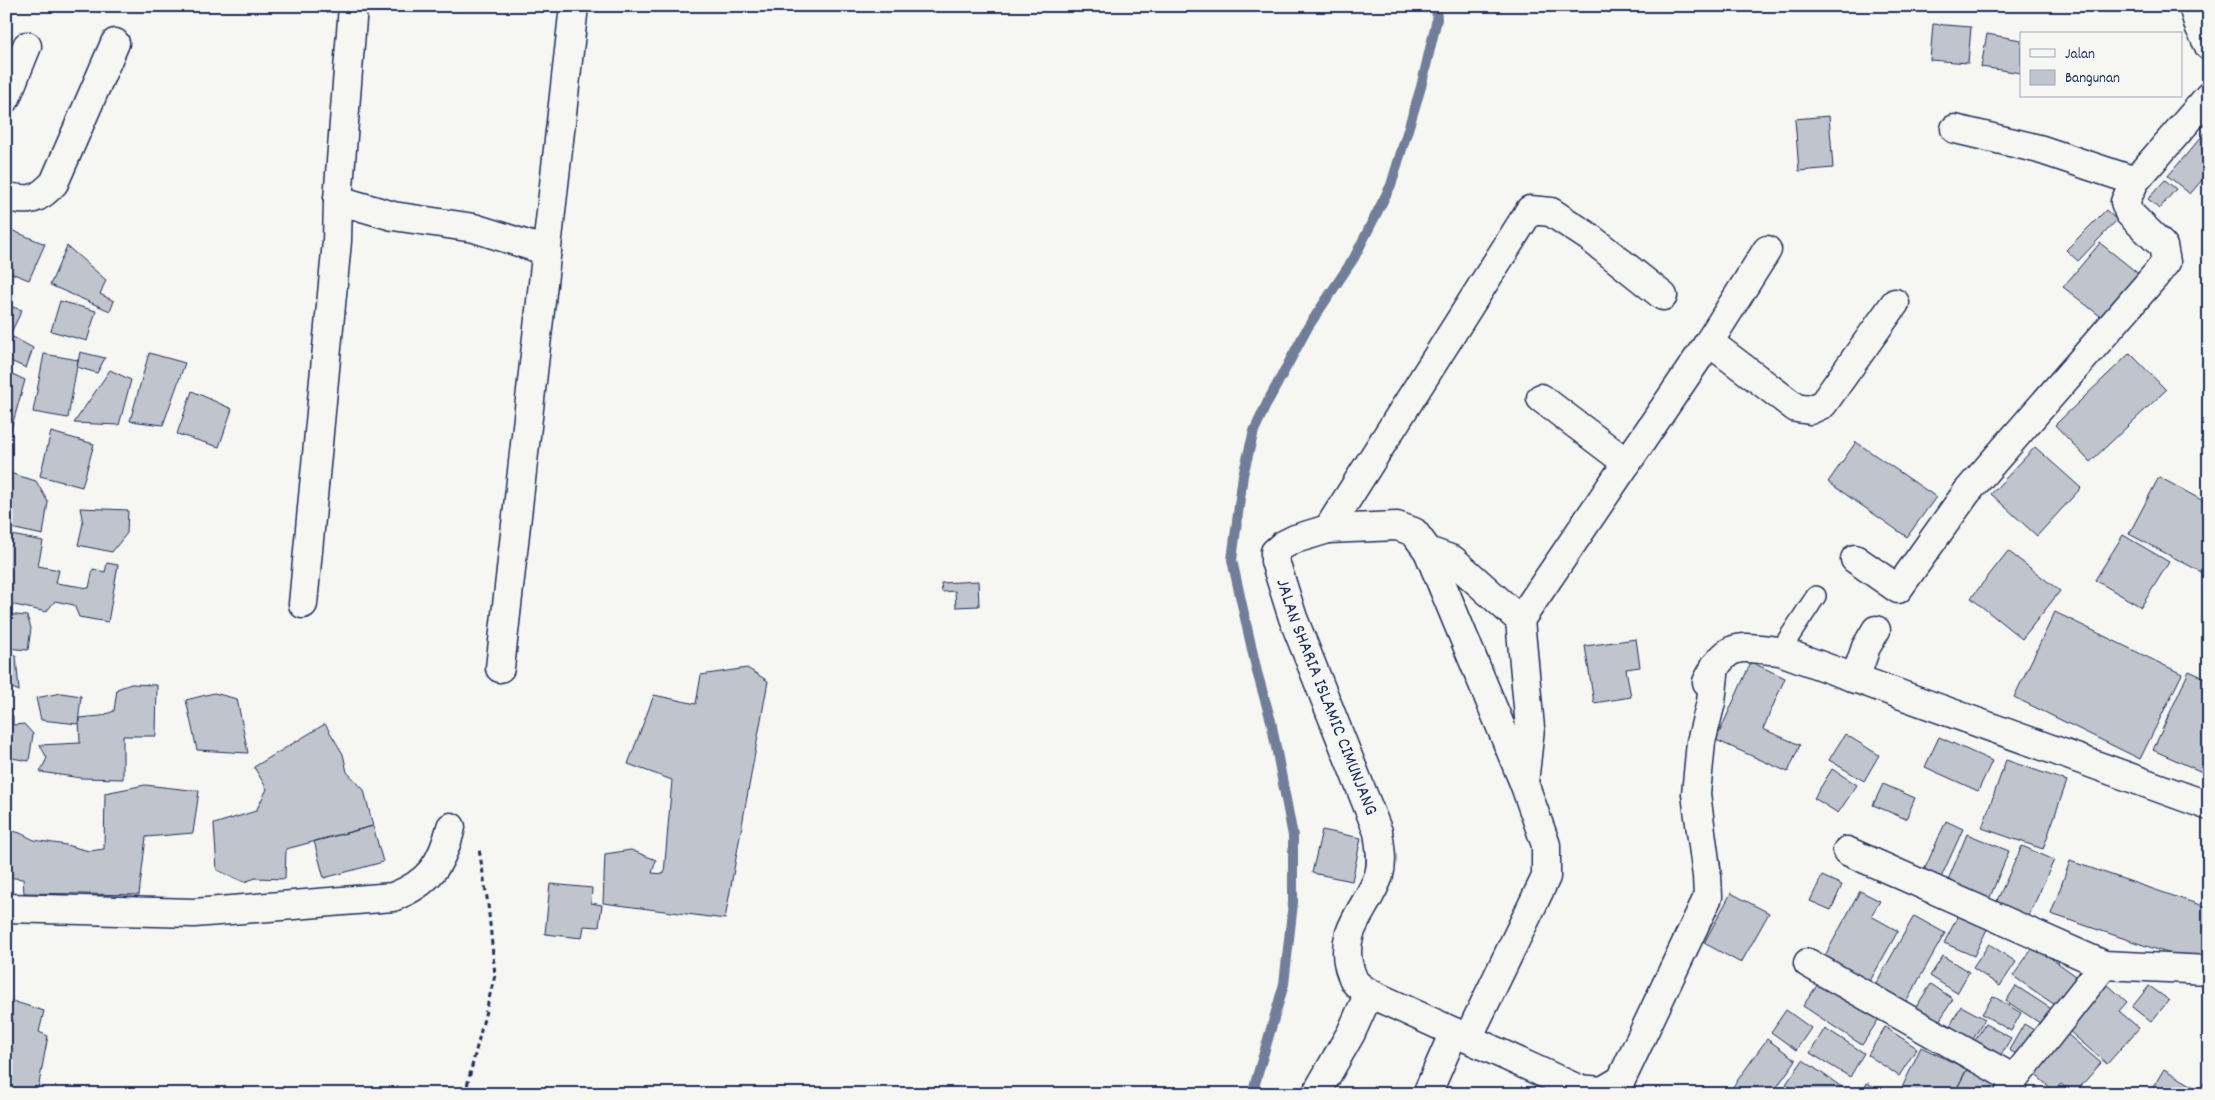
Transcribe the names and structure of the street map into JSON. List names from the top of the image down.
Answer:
{
  "streets": {
    "street": ["JALAN SHARIA ISLAMIC CIMUNJANG"]
  },
  "legend": ["Jalan", "Bangunan"]
}
